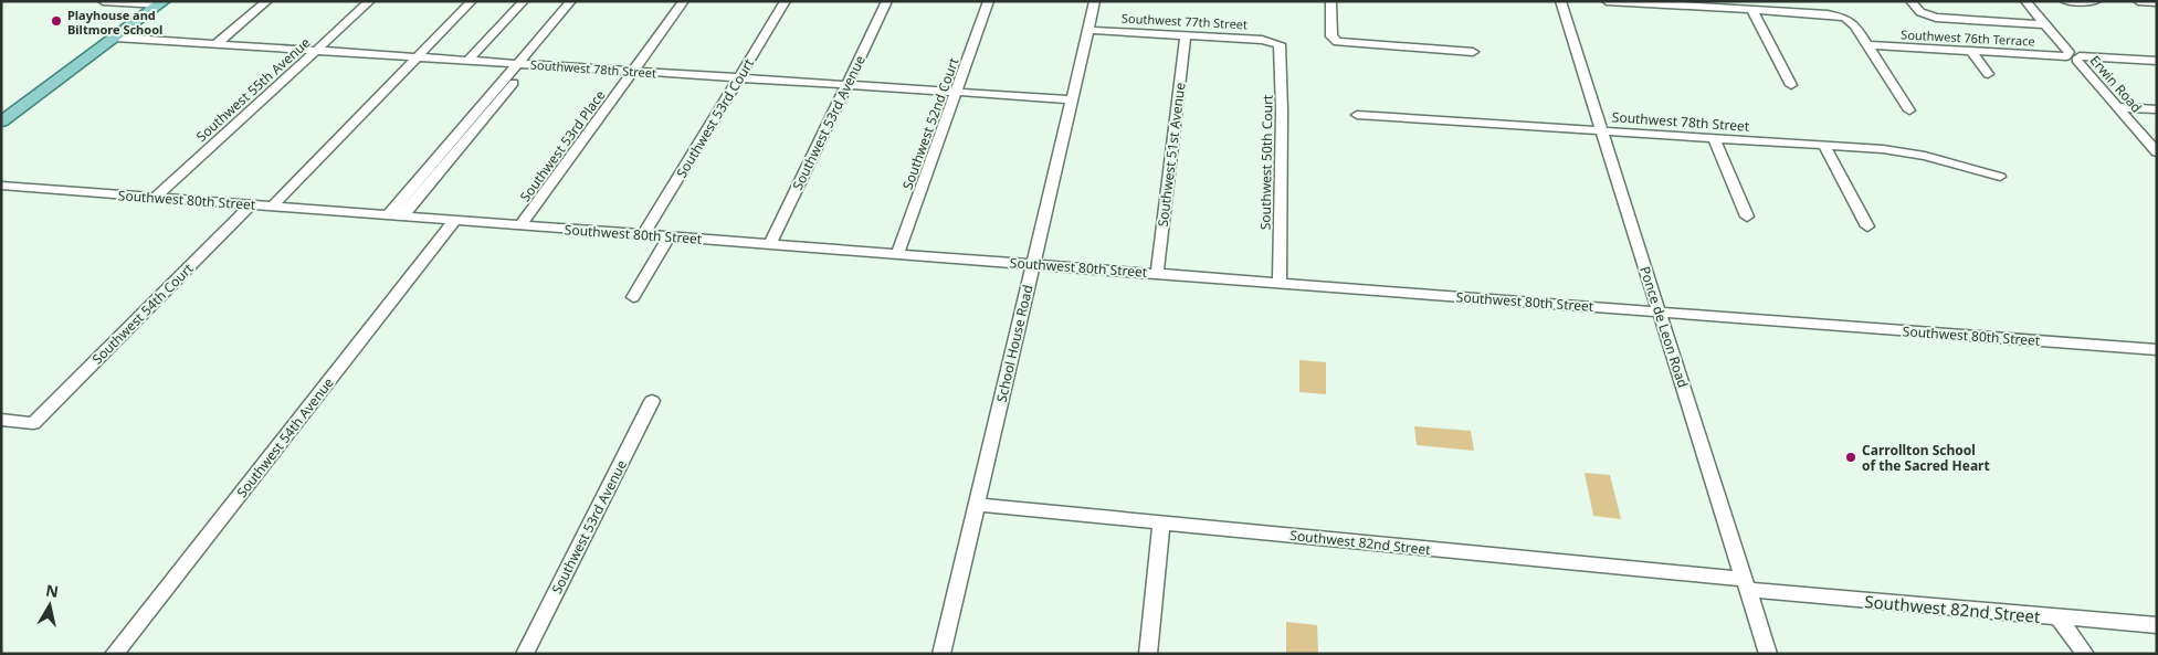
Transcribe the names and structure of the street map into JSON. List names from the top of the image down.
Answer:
{
  "streets": {
    "street": [
      "Southwest 77th Street",
      "Southwest 76th Terrace",
      "Southwest 78th Street",
      "Erwin Road",
      "Southwest 55th Avenue",
      "Southwest 53rd Court",
      "Southwest 53rd Avenue",
      "Southwest 52nd Court",
      "Southwest 53rd Place",
      "Southwest 51st Avenue",
      "Southwest 50th Court",
      "Southwest 80th Street",
      "Southwest 54th Court",
      "Ponce de Leon Road",
      "School House Road",
      "Southwest 54th Avenue",
      "Southwest 82nd Street"
    ]
  },
  "crossings": [
    ["Southwest 77th Street", "Southwest 51st Avenue"],
    ["Southwest 77th Street", "Southwest 50th Court"],
    ["Southwest 77th Street", "School House Road"],
    ["Southwest 76th Terrace", "Erwin Road"],
    ["Southwest 78th Street", "Southwest 55th Avenue"],
    ["Southwest 78th Street", "Southwest 53rd Court"],
    ["Southwest 78th Street", "Southwest 53rd Avenue"],
    ["Southwest 78th Street", "Southwest 52nd Court"],
    ["Southwest 78th Street", "Southwest 53rd Place"],
    ["Southwest 78th Street", "Ponce de Leon Road"],
    ["Southwest 78th Street", "School House Road"],
    ["Southwest 55th Avenue", "Southwest 80th Street"],
    ["Southwest 53rd Court", "Southwest 80th Street"],
    ["Southwest 53rd Avenue", "Southwest 80th Street"],
    ["Southwest 52nd Court", "Southwest 80th Street"],
    ["Southwest 53rd Place", "Southwest 80th Street"],
    ["Southwest 51st Avenue", "Southwest 80th Street"],
    ["Southwest 50th Court", "Southwest 80th Street"],
    ["Southwest 80th Street", "Southwest 54th Court"],
    ["Southwest 80th Street", "Ponce de Leon Road"],
    ["Southwest 80th Street", "School House Road"],
    ["Southwest 80th Street", "Southwest 54th Avenue"],
    ["Ponce de Leon Road", "Southwest 82nd Street"],
    ["School House Road", "Southwest 82nd Street"]
  ],
  "places": ["Playhouse and Biltmore School", "Carrollton School of the Sacred Heart"],
  "north": "top"
}
